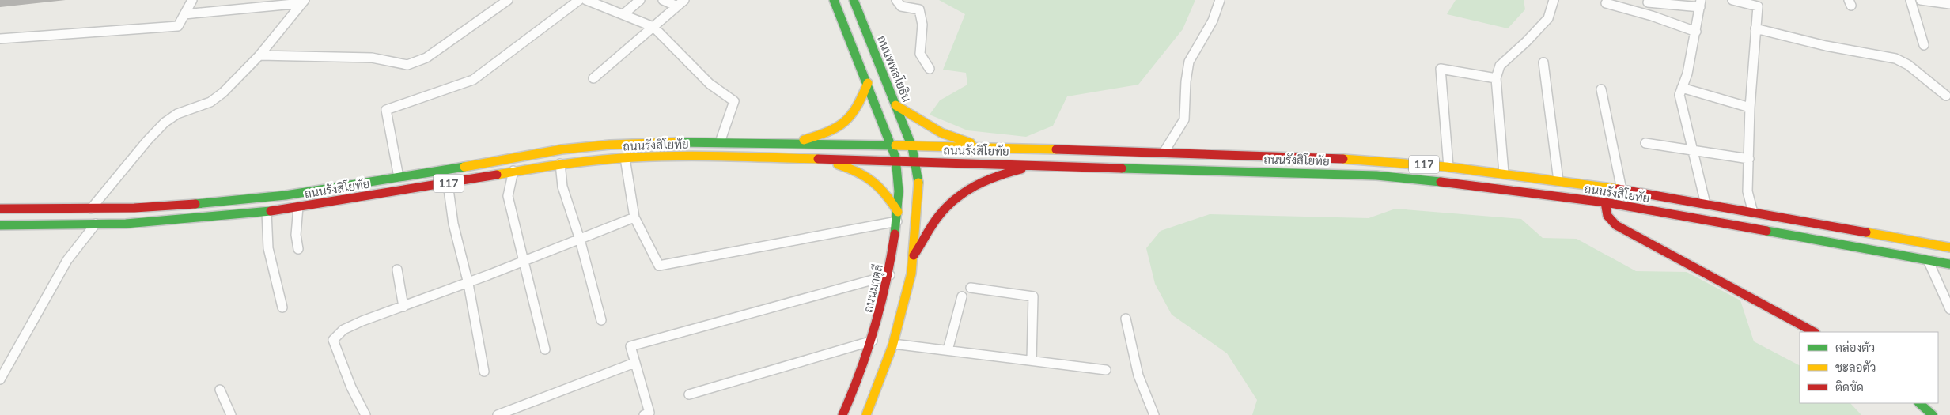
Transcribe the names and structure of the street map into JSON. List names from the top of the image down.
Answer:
{
  "streets": {
    "main road": [
      "ถนนพหลโยธิน",
      "ถนนรังสิโยทัย",
      "117",
      "ถนนมาตุลี"
    ]
  },
  "crossings": [
    ["ถนนพหลโยธิน", "ถนนรังสิโยทัย"],
    ["ถนนรังสิโยทัย", "ถนนมาตุลี"]
  ],
  "legend": ["คล่องตัว", "ชะลอตัว", "ติดขัด"]
}
